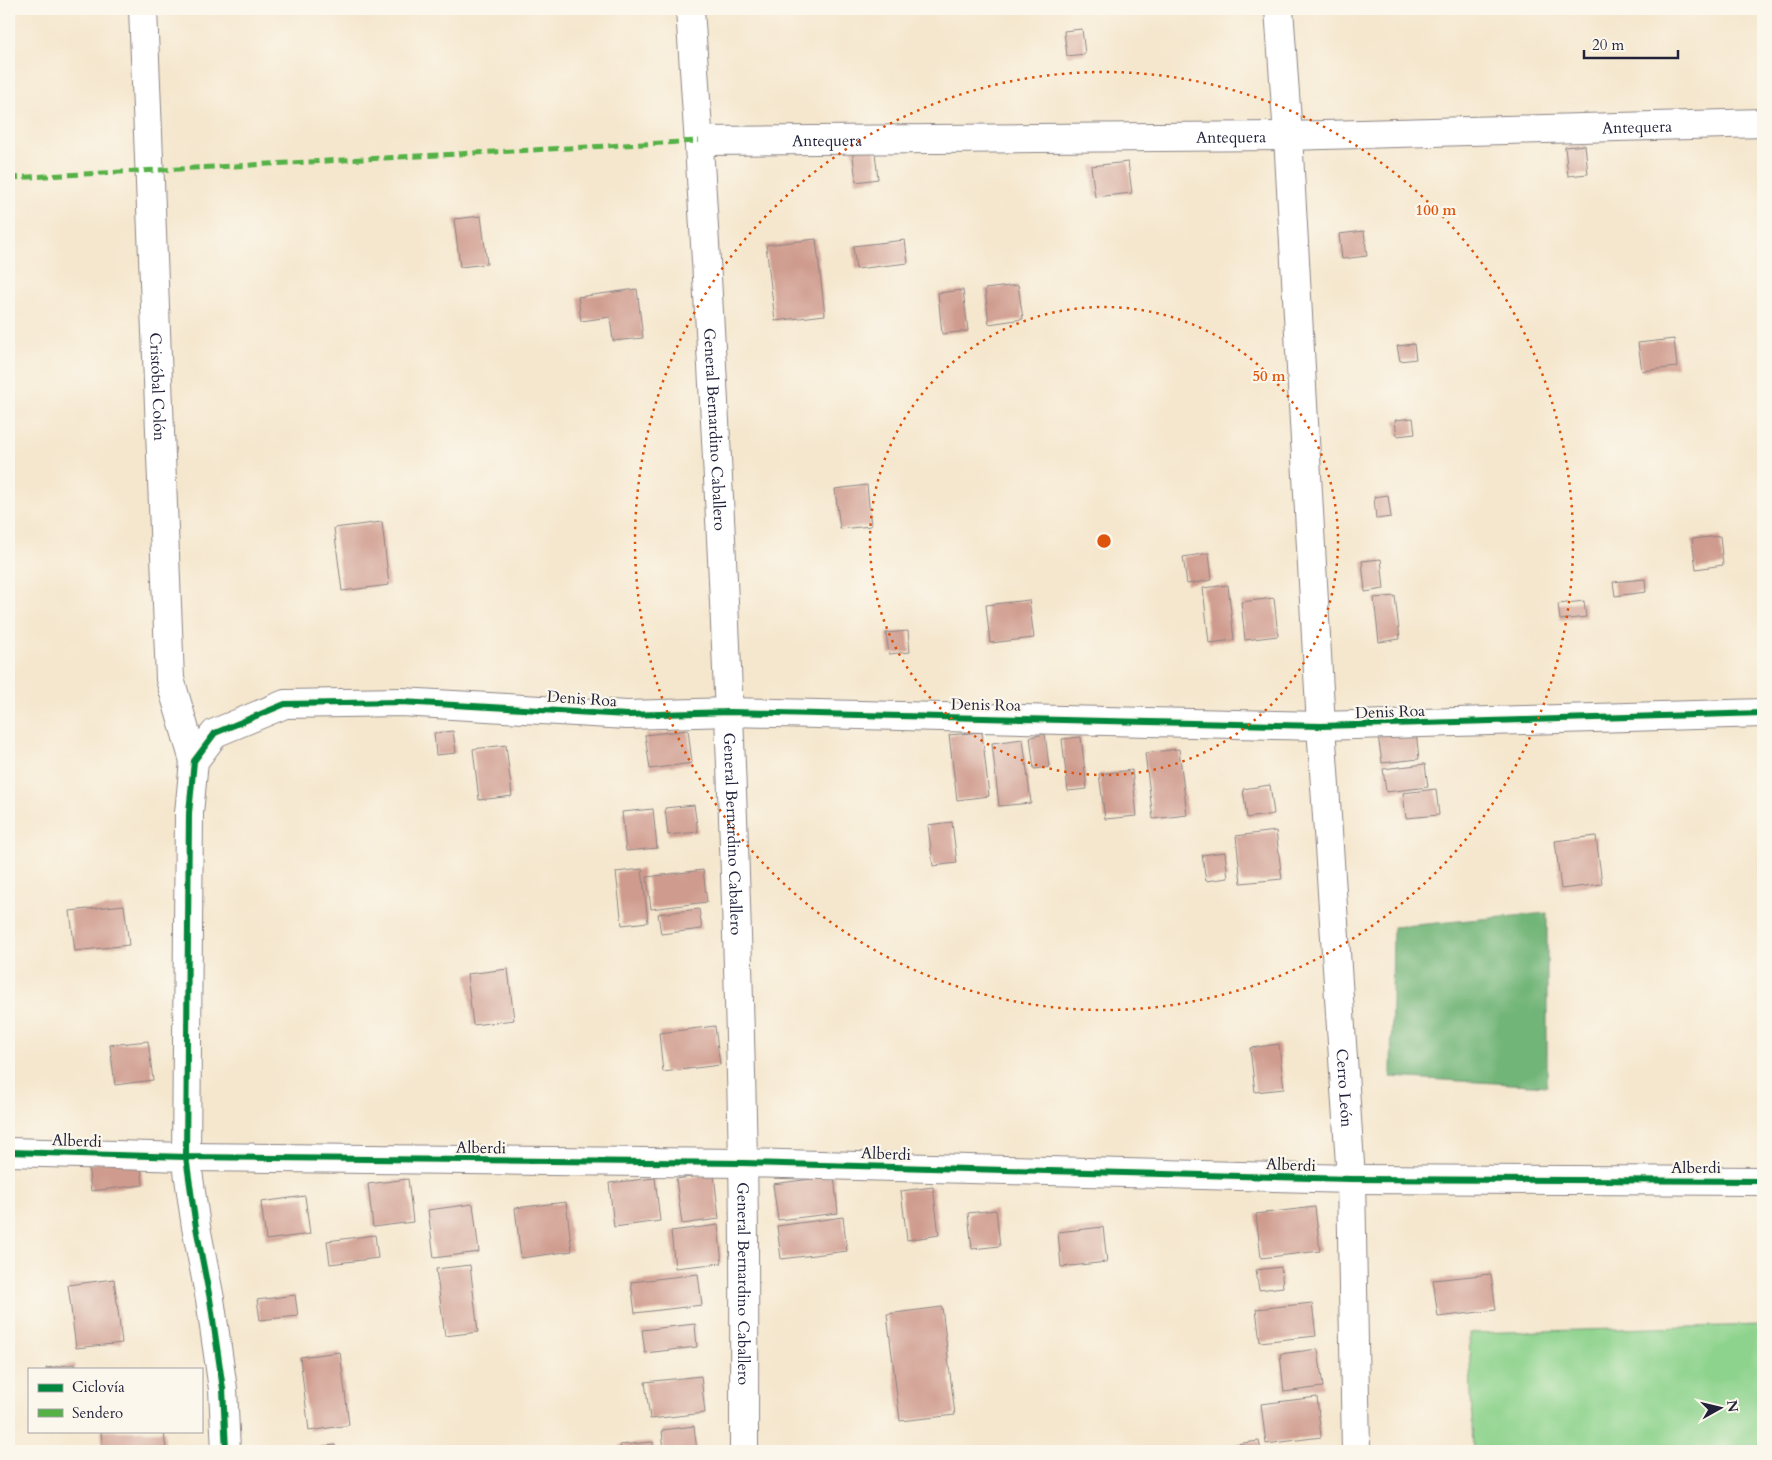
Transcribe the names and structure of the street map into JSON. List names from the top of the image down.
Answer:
{
  "streets": {
    "street": [
      "Antequera",
      "Cristóbal Colón",
      "General Bernardino Caballero",
      "Denis Roa",
      "Cerro León",
      "Alberdi"
    ]
  },
  "crossings": [
    ["Antequera", "General Bernardino Caballero"],
    ["Antequera", "Cerro León"],
    ["Cristóbal Colón", "Denis Roa"],
    ["General Bernardino Caballero", "Denis Roa"],
    ["General Bernardino Caballero", "Alberdi"],
    ["Denis Roa", "Cerro León"],
    ["Cerro León", "Alberdi"]
  ],
  "legend": ["Ciclovía", "Sendero"],
  "scale_bar": "20 m",
  "north": "right",
  "rings": ["100 m", "50 m"]
}
